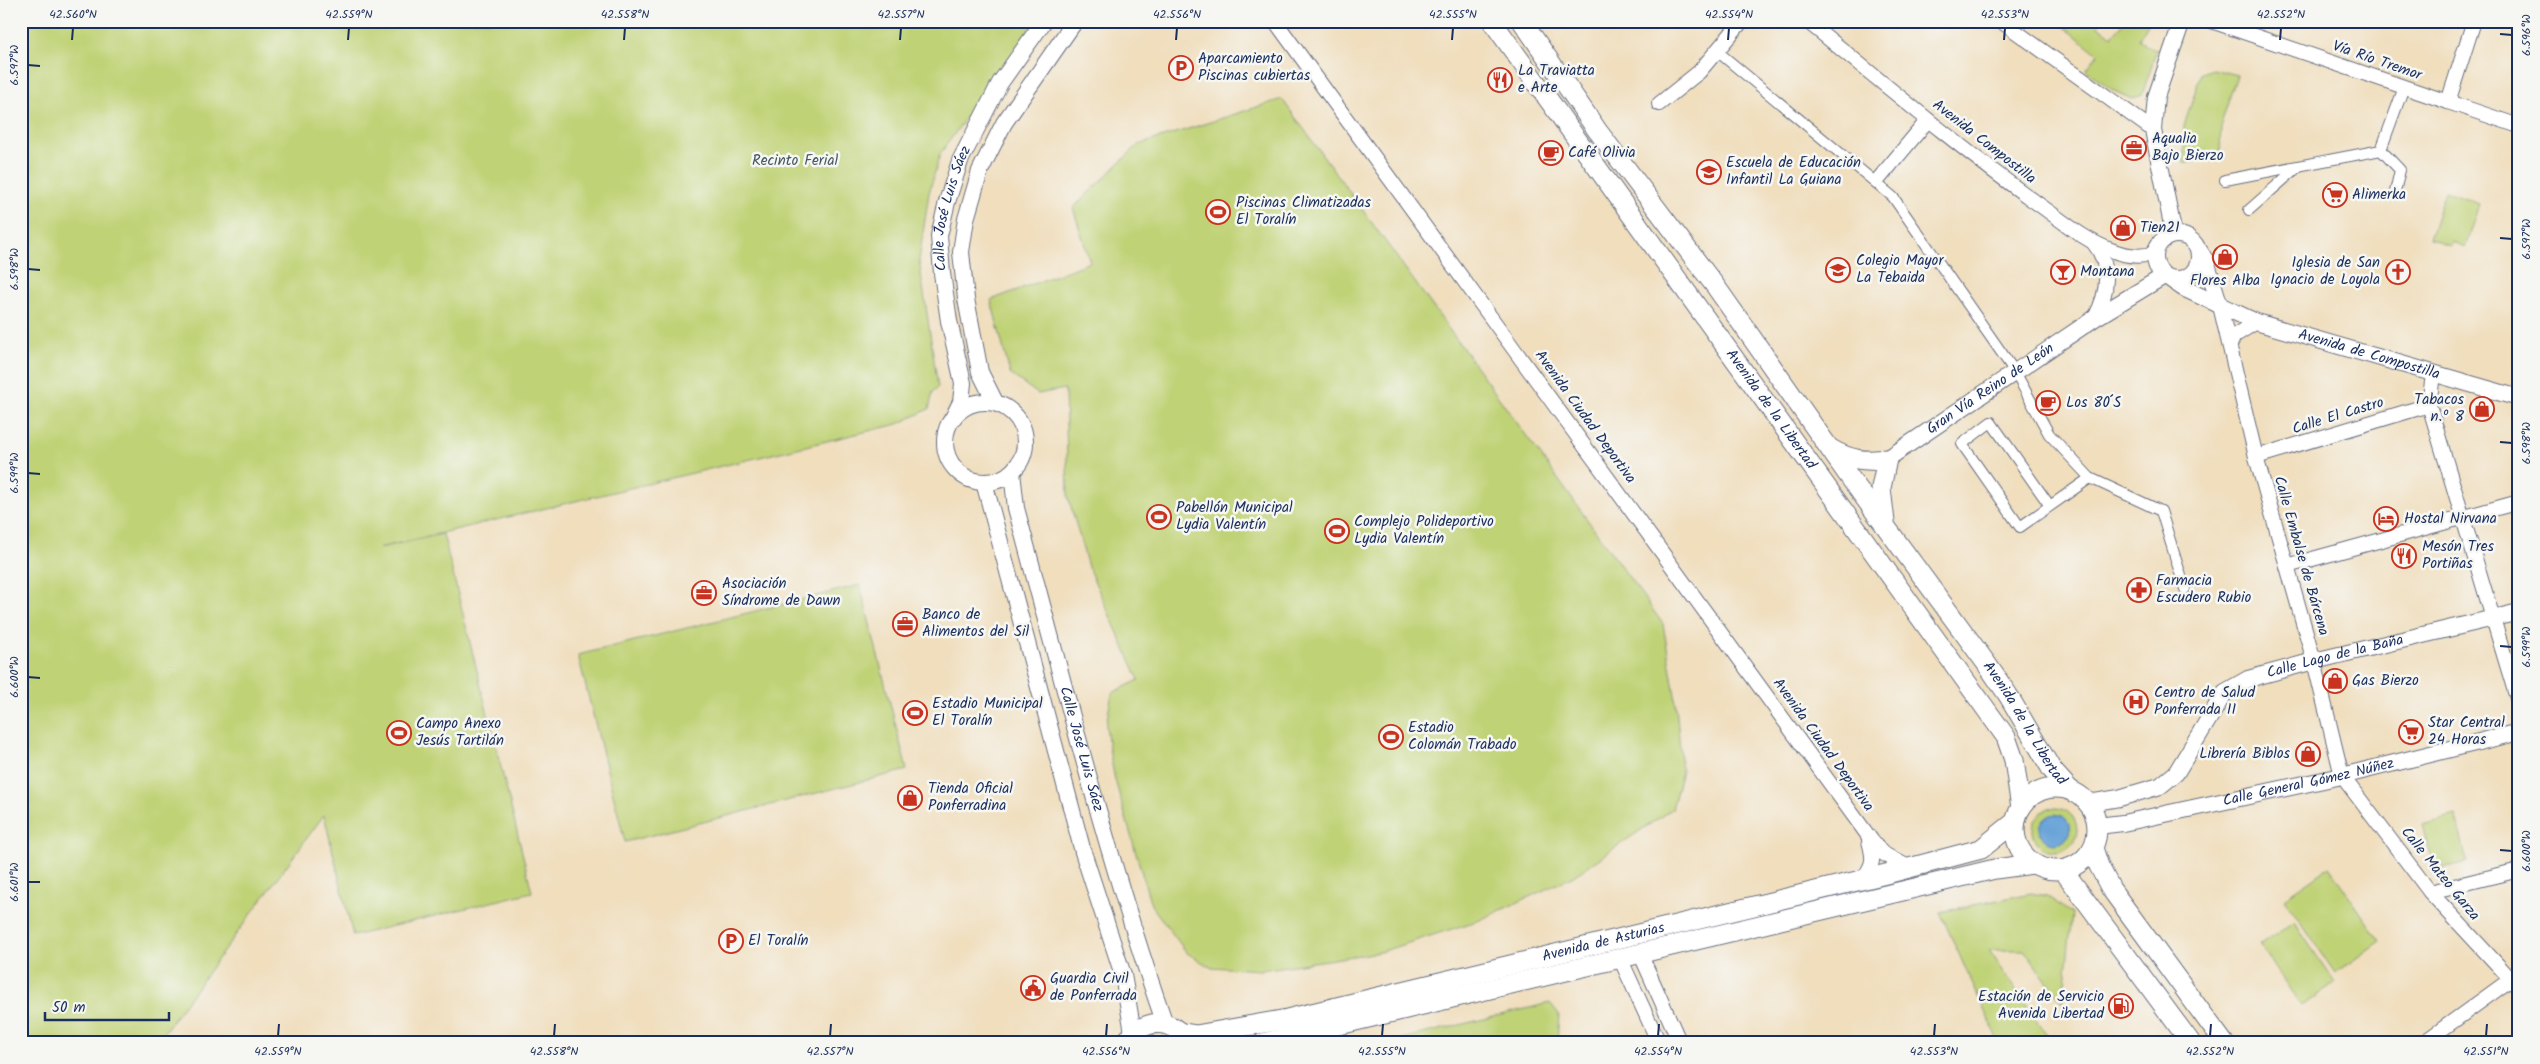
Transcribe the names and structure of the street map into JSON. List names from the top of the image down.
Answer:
{
  "streets": {
    "main road": ["Avenida de la Libertad", "Avenida de Asturias"],
    "street": [
      "Vía Río Tremor",
      "Avenida Compostilla",
      "Calle José Luis Sáez",
      "Avenida de Compostilla",
      "Gran Vía Reino de León",
      "Calle El Castro",
      "Avenida Ciudad Deportiva",
      "Calle Embalse de Bárcena",
      "Calle Lago de la Baña",
      "Calle General Gómez Núñez",
      "Calle Mateo Garza"
    ]
  },
  "crossings": [
    ["Avenida Compostilla", "Avenida de Compostilla"],
    ["Avenida Compostilla", "Gran Vía Reino de León"],
    ["Avenida de Compostilla", "Gran Vía Reino de León"],
    ["Avenida de Compostilla", "Calle Embalse de Bárcena"],
    ["Avenida de la Libertad", "Calle Lago de la Baña"],
    ["Avenida de la Libertad", "Calle General Gómez Núñez"],
    ["Avenida de la Libertad", "Avenida de Asturias"],
    ["Calle El Castro", "Calle Embalse de Bárcena"],
    ["Avenida Ciudad Deportiva", "Avenida de Asturias"],
    ["Calle Embalse de Bárcena", "Calle Lago de la Baña"],
    ["Calle Embalse de Bárcena", "Calle General Gómez Núñez"],
    ["Calle Embalse de Bárcena", "Calle Mateo Garza"],
    ["Calle Lago de la Baña", "Calle General Gómez Núñez"],
    ["Calle Lago de la Baña", "Avenida de Asturias"],
    ["Calle General Gómez Núñez", "Calle Mateo Garza"],
    ["Calle General Gómez Núñez", "Avenida de Asturias"]
  ],
  "parks": ["Recinto Ferial"],
  "places": {
    "parking": ["Aparcamiento Piscinas cubiertas", "El Toralín"],
    "restaurant": ["La Traviatta e Arte", "Mesón Tres Portiñas"],
    "office": ["Aqualia Bajo Bierzo", "Asociación Síndrome de Dawn", "Banco de Alimentos del Sil"],
    "cafe": ["Café Olivia", "Los 80´S"],
    "school or university": ["Escuela de Educación Infantil La Guiana", "Colegio Mayor La Tebaida"],
    "supermarket": ["Alimerka", "Star Central 24 Horas"],
    "sports": [
      "Piscinas Climatizadas El Toralín",
      "Pabellón Municipal Lydia Valentín",
      "Complejo Polideportivo Lydia Valentín",
      "Estadio Municipal El Toralín",
      "Campo Anexo Jesús Tartilán",
      "Estadio Colomán Trabado"
    ],
    "shop": [
      "Tien21",
      "Flores Alba",
      "Tabacos n.º 8",
      "Gas Bierzo",
      "Librería Biblos",
      "Tienda Oficial Ponferradina"
    ],
    "bar": ["Montana"],
    "church": ["Iglesia de San Ignacio de Loyola"],
    "hotel": ["Hostal Nirvana"],
    "pharmacy": ["Farmacia Escudero Rubio"],
    "hospital": ["Centro de Salud Ponferrada II"],
    "public building": ["Guardia Civil de Ponferrada"],
    "fuel station": ["Estación de Servicio Avenida Libertad"]
  },
  "scale_bar": "50 m",
  "coordinates": [
    "42.560°N",
    "42.559°N",
    "42.558°N",
    "42.557°N",
    "42.556°N",
    "42.555°N",
    "42.554°N",
    "42.553°N",
    "42.552°N",
    "6.596°W",
    "6.597°W",
    "6.598°W",
    "6.599°W",
    "6.600°W",
    "6.601°W",
    "42.551°N"
  ]
}
